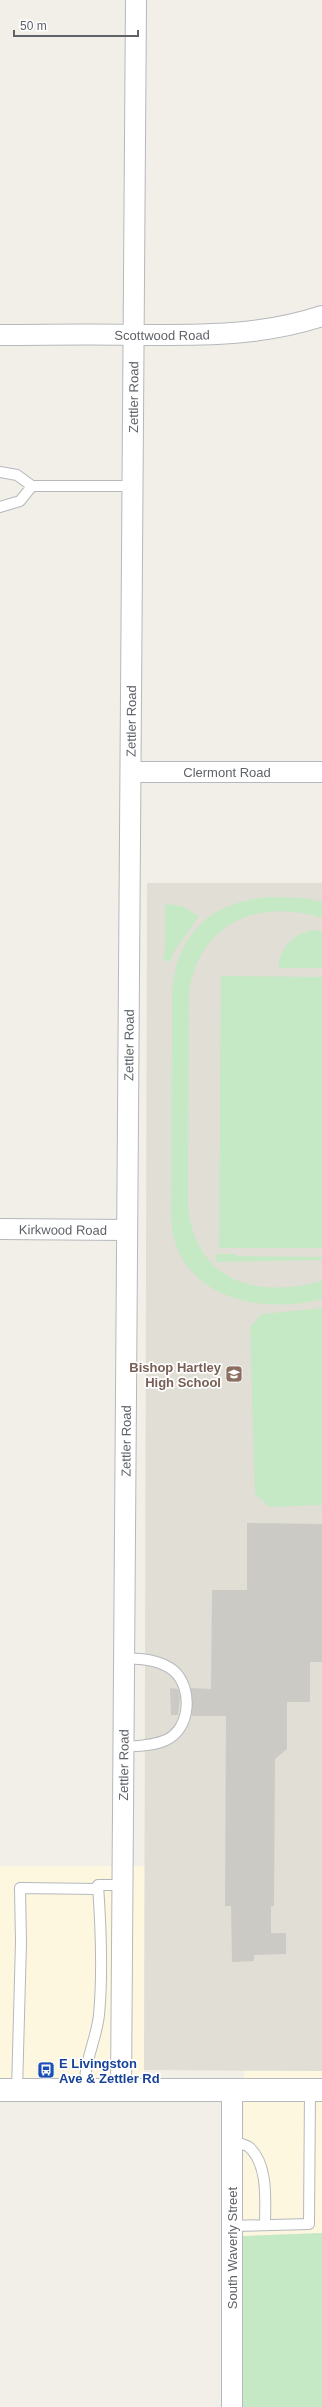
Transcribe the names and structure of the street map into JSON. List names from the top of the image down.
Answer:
{
  "streets": {
    "street": [
      "Scottwood Road",
      "Zettler Road",
      "Clermont Road",
      "Kirkwood Road",
      "South Waverly Street"
    ]
  },
  "crossings": [
    ["Scottwood Road", "Zettler Road"],
    ["Zettler Road", "Clermont Road"],
    ["Zettler Road", "Kirkwood Road"]
  ],
  "places": {
    "school or university": ["Bishop Hartley High School"],
    "bus stop": ["E Livingston Ave & Zettler Rd"]
  },
  "scale_bar": "50 m"
}
